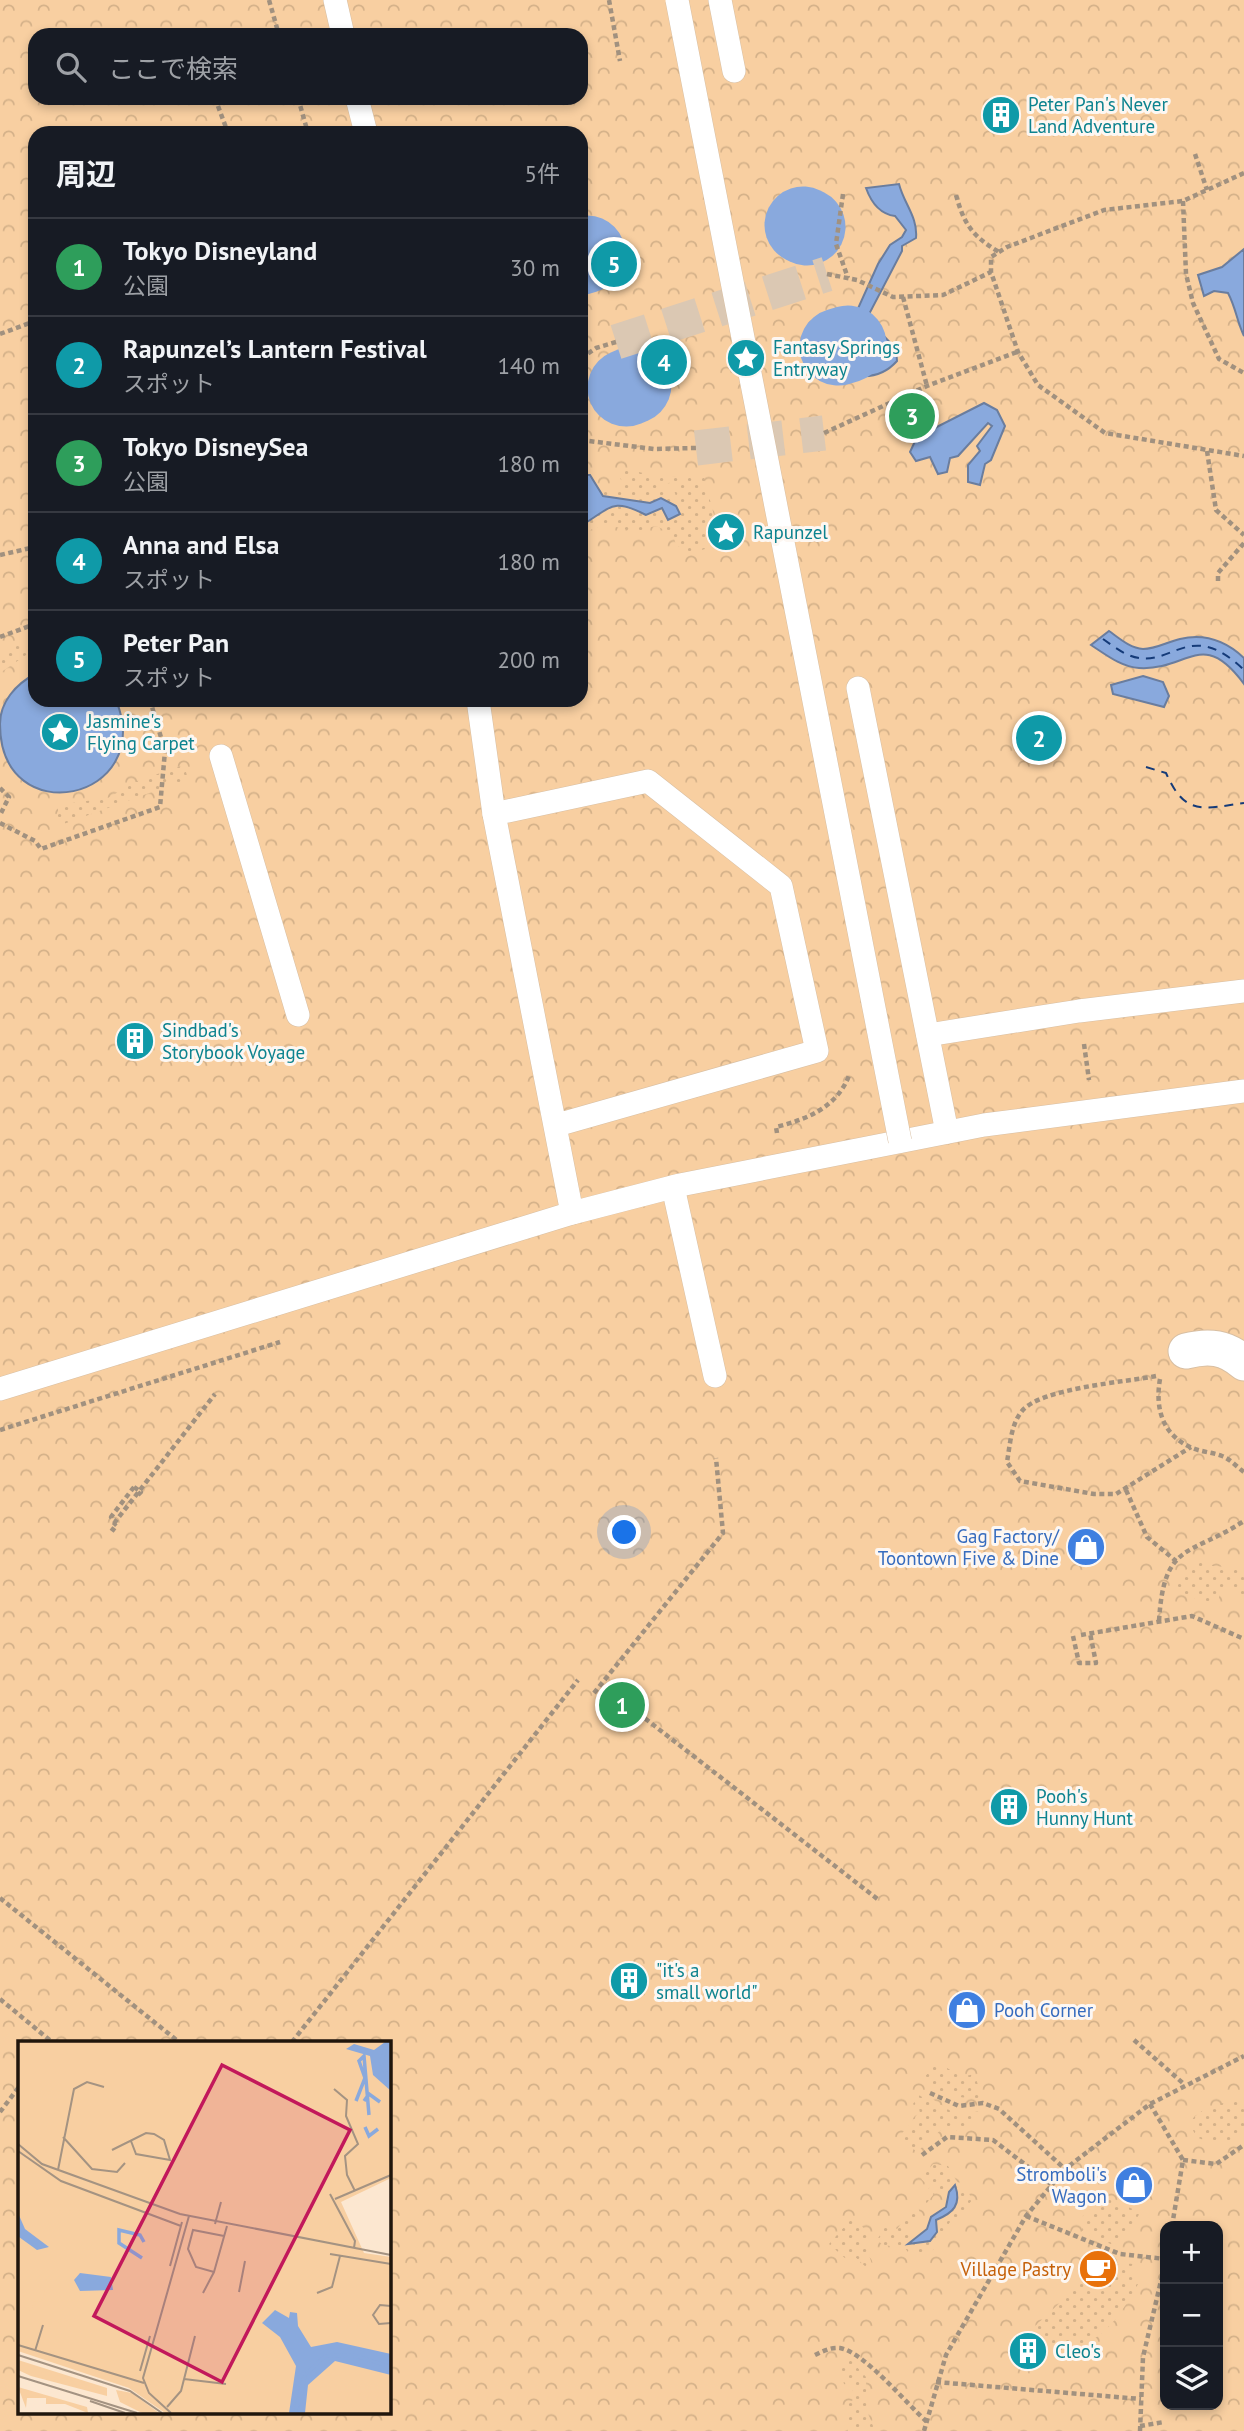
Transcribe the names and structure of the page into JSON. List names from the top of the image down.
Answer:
{
  "places": {
    "building": [
      "Peter Pan's Never Land Adventure",
      "Sindbad's Storybook Voyage",
      "Pooh's Hunny Hunt",
      "\"it's a small world\"",
      "Cleo's"
    ],
    "place": ["Fantasy Springs Entryway", "Rapunzel", "Jasmine's Flying Carpet"],
    "shop": ["Gag Factory/ Toontown Five & Dine", "Pooh Corner", "Stromboli's Wagon"],
    "cafe": ["Village Pastry"]
  },
  "page": {
    "search": "ここで検索",
    "heading": ["周辺", "5件"],
    "list": [
      {
        "mark": "1",
        "name": "Tokyo Disneyland",
        "note": "公園",
        "value": "30 m"
      },
      {
        "mark": "2",
        "name": "Rapunzel’s Lantern Festival",
        "note": "スポット",
        "value": "140 m"
      },
      {
        "mark": "3",
        "name": "Tokyo DisneySea",
        "note": "公園",
        "value": "180 m"
      },
      {
        "mark": "4",
        "name": "Anna and Elsa",
        "note": "スポット",
        "value": "180 m"
      },
      {
        "mark": "5",
        "name": "Peter Pan",
        "note": "スポット",
        "value": "200 m"
      }
    ],
    "pins": [
      "5",
      "4",
      "3",
      "2",
      "1"
    ],
    "map_buttons": ["+", "−"]
  }
}
